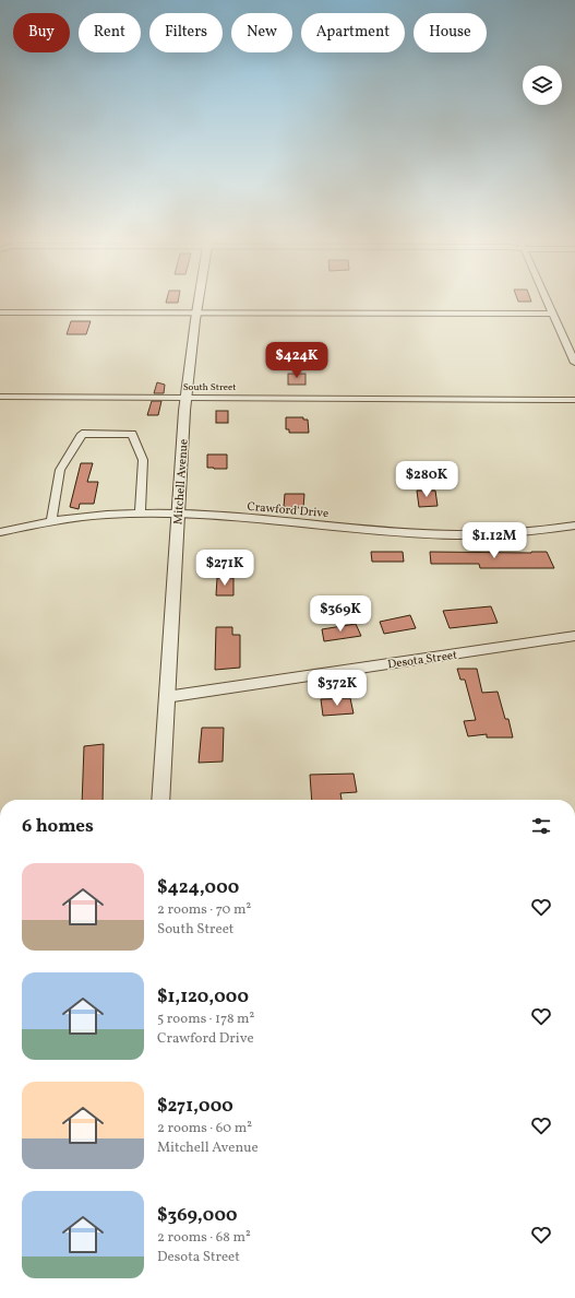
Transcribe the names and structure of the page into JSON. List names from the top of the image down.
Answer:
{
  "streets": {
    "street": [
      "South Street",
      "Mitchell Avenue",
      "Crawford Drive",
      "Desota Street"
    ]
  },
  "crossings": [
    ["South Street", "Mitchell Avenue"],
    ["Mitchell Avenue", "Crawford Drive"],
    ["Mitchell Avenue", "Desota Street"]
  ],
  "page": {
    "chip": [
      "Buy",
      "Rent",
      "Filters",
      "New",
      "Apartment",
      "House"
    ],
    "price": [
      "$424K",
      "$280K",
      "$1.12M",
      "$271K",
      "$369K",
      "$372K"
    ],
    "heading": "6 homes",
    "list": [
      {
        "name": "$424,000",
        "note": "2 rooms · 70 m² · South Street"
      },
      {
        "name": "$1,120,000",
        "note": "5 rooms · 178 m² · Crawford Drive"
      },
      {
        "name": "$271,000",
        "note": "2 rooms · 60 m² · Mitchell Avenue"
      },
      {
        "name": "$369,000",
        "note": "2 rooms · 68 m² · Desota Street"
      }
    ]
  }
}
